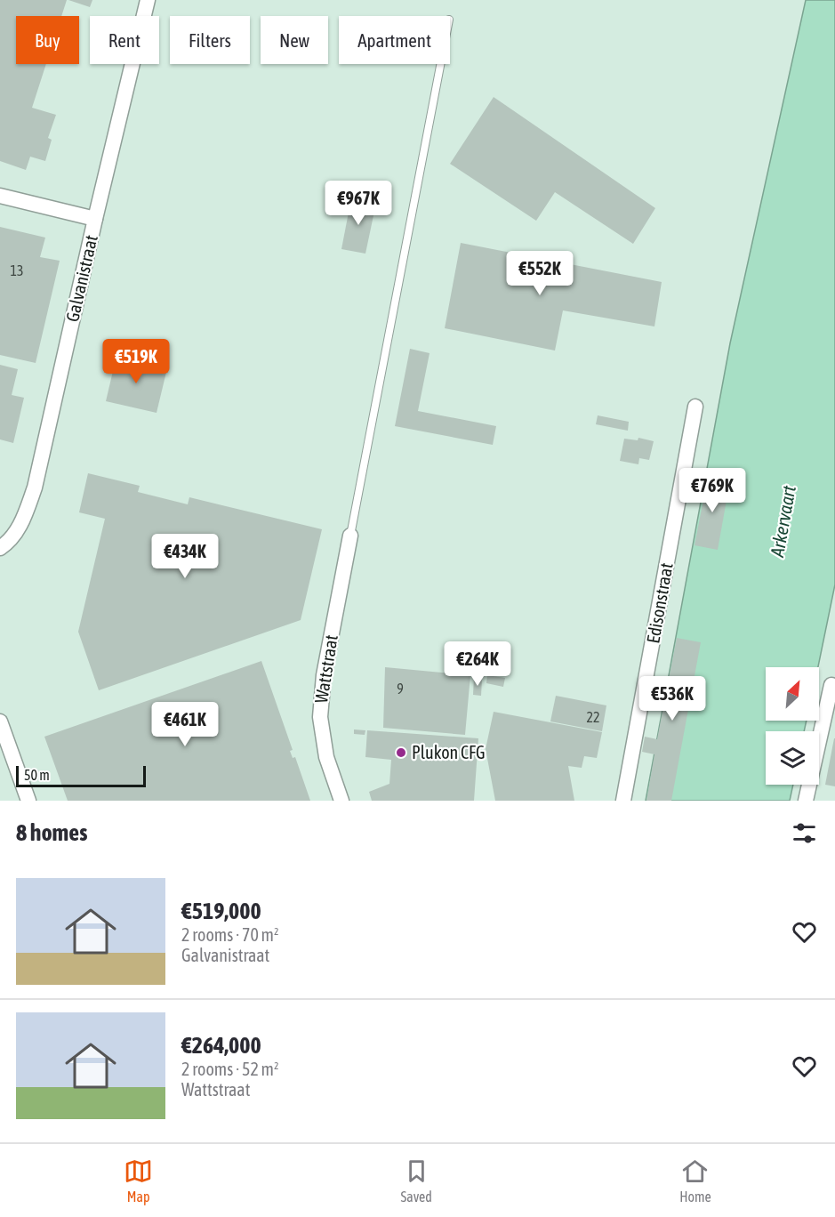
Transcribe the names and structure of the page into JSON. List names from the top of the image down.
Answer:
{
  "streets": {
    "street": ["Galvanistraat", "Edisonstraat", "Wattstraat"]
  },
  "water": ["Arkervaart"],
  "places": ["Plukon CFG"],
  "house_numbers": ["13", "9", "22"],
  "scale_bar": "50 m",
  "north": "top right",
  "page": {
    "chip": [
      "Buy",
      "Rent",
      "Filters",
      "New",
      "Apartment"
    ],
    "price": [
      "€967K",
      "€552K",
      "€519K",
      "€769K",
      "€434K",
      "€264K",
      "€536K",
      "€461K"
    ],
    "scale": "50 m",
    "heading": "8 homes",
    "list": [
      {
        "name": "€519,000",
        "note": "2 rooms · 70 m² · Galvanistraat"
      },
      {
        "name": "€264,000",
        "note": "2 rooms · 52 m² · Wattstraat"
      }
    ],
    "tabs": ["Map", "Saved", "Home"]
  }
}
